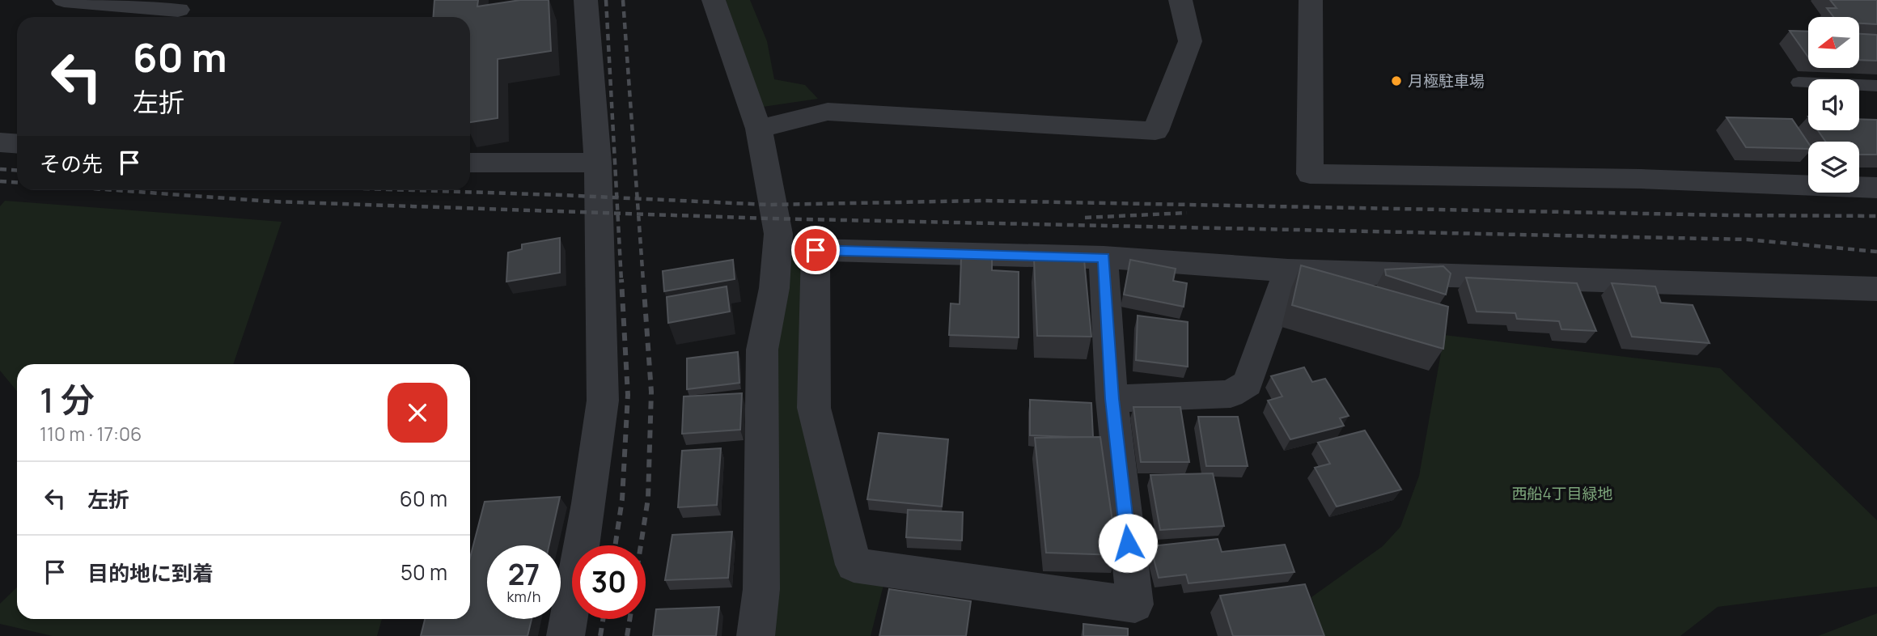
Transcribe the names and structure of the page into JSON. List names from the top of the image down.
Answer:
{
  "parks": ["西船4丁目緑地"],
  "places": ["月極駐車場"],
  "north": "left",
  "page": {
    "turn": ["60 m", "左折"],
    "then": "その先",
    "heading": ["1 分", "110 m · 17:06"],
    "list": [
      {
        "name": "左折",
        "value": "60 m"
      },
      {
        "name": "目的地に到着",
        "value": "50 m"
      }
    ],
    "speed": "27 km/h",
    "limit": "30"
  }
}
